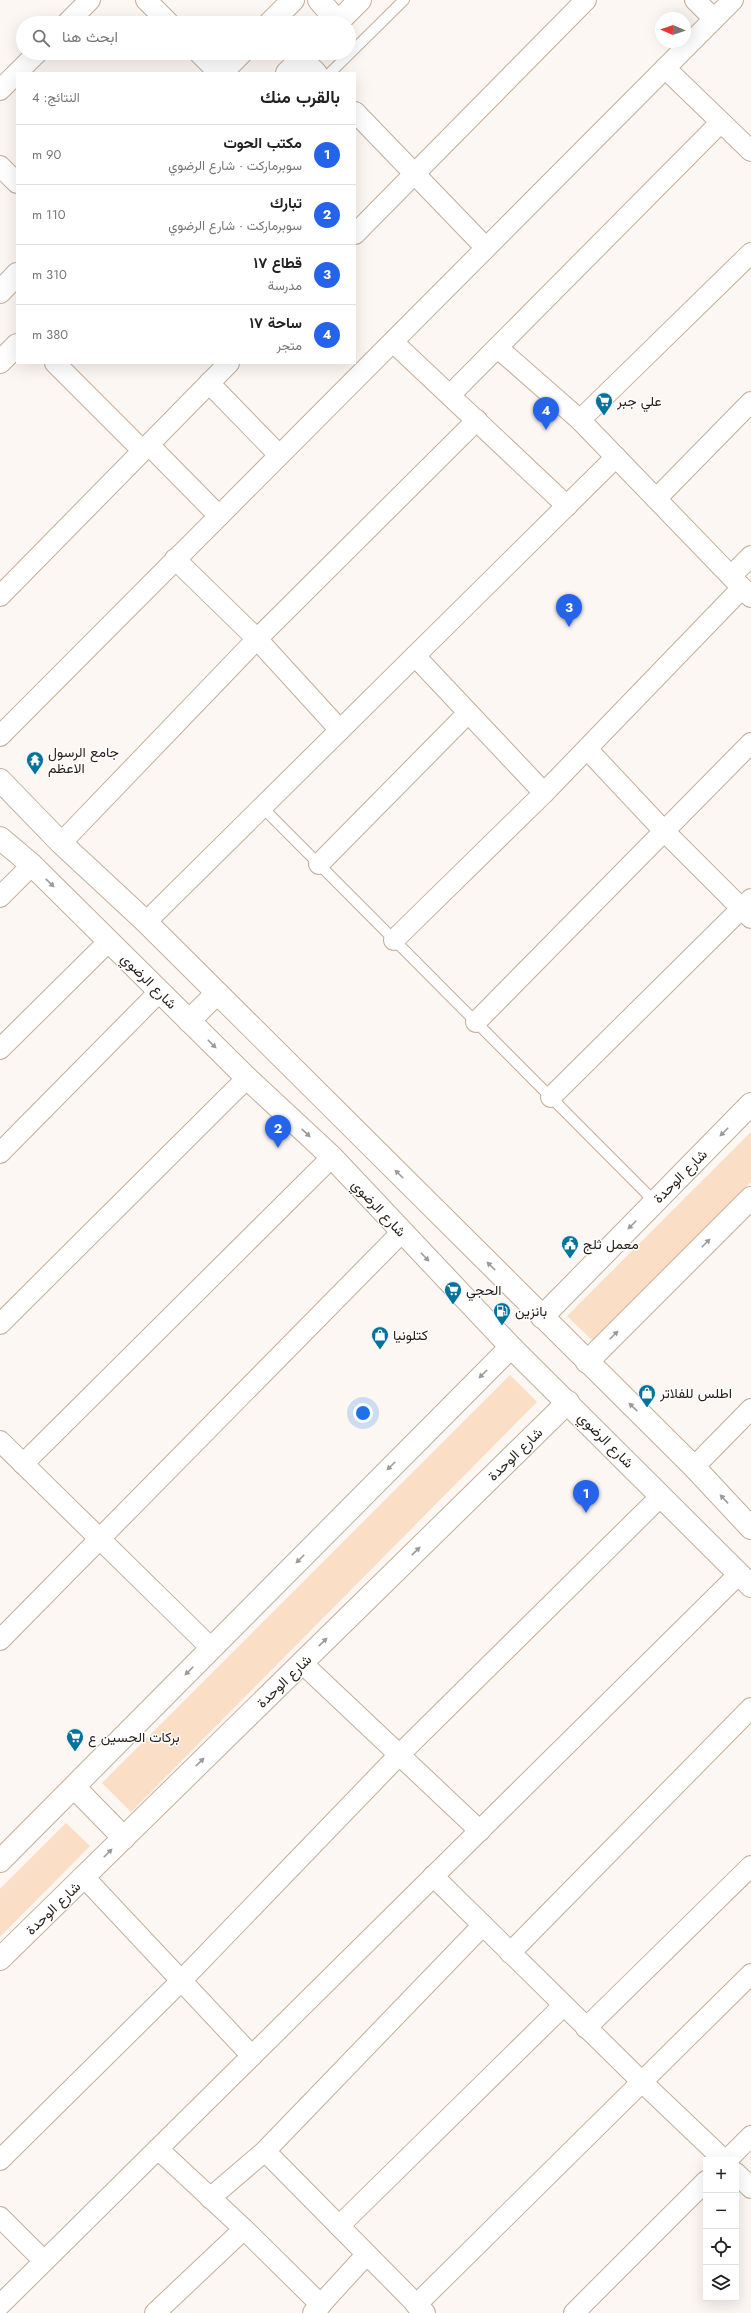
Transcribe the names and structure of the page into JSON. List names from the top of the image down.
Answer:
{
  "streets": {
    "street": ["شارع الرضوي", "شارع الوحدة"]
  },
  "crossings": [
    ["شارع الرضوي", "شارع الوحدة"]
  ],
  "places": {
    "supermarket": ["علي جبر", "الحجي", "بركات الحسين ع"],
    "temple": ["جامع الرسول الاعظم"],
    "public building": ["معمل ثلج"],
    "fuel station": ["بانزين"],
    "shop": ["كتلونيا", "اطلس للفلاتر"]
  },
  "north": "left",
  "page": {
    "search": "ابحث هنا",
    "heading": ["بالقرب منك", "النتائج: 4"],
    "list": [
      {
        "mark": "1",
        "name": "مكتب الحوت",
        "note": "سوبرماركت · شارع الرضوي",
        "value": "90 m"
      },
      {
        "mark": "2",
        "name": "تبارك",
        "note": "سوبرماركت · شارع الرضوي",
        "value": "110 m"
      },
      {
        "mark": "3",
        "name": "قطاع ١٧",
        "note": "مدرسة",
        "value": "310 m"
      },
      {
        "mark": "4",
        "name": "ساحة ١٧",
        "note": "متجر",
        "value": "380 m"
      }
    ],
    "pins": [
      "4",
      "3",
      "2",
      "1"
    ],
    "map_buttons": ["+", "−"]
  }
}
